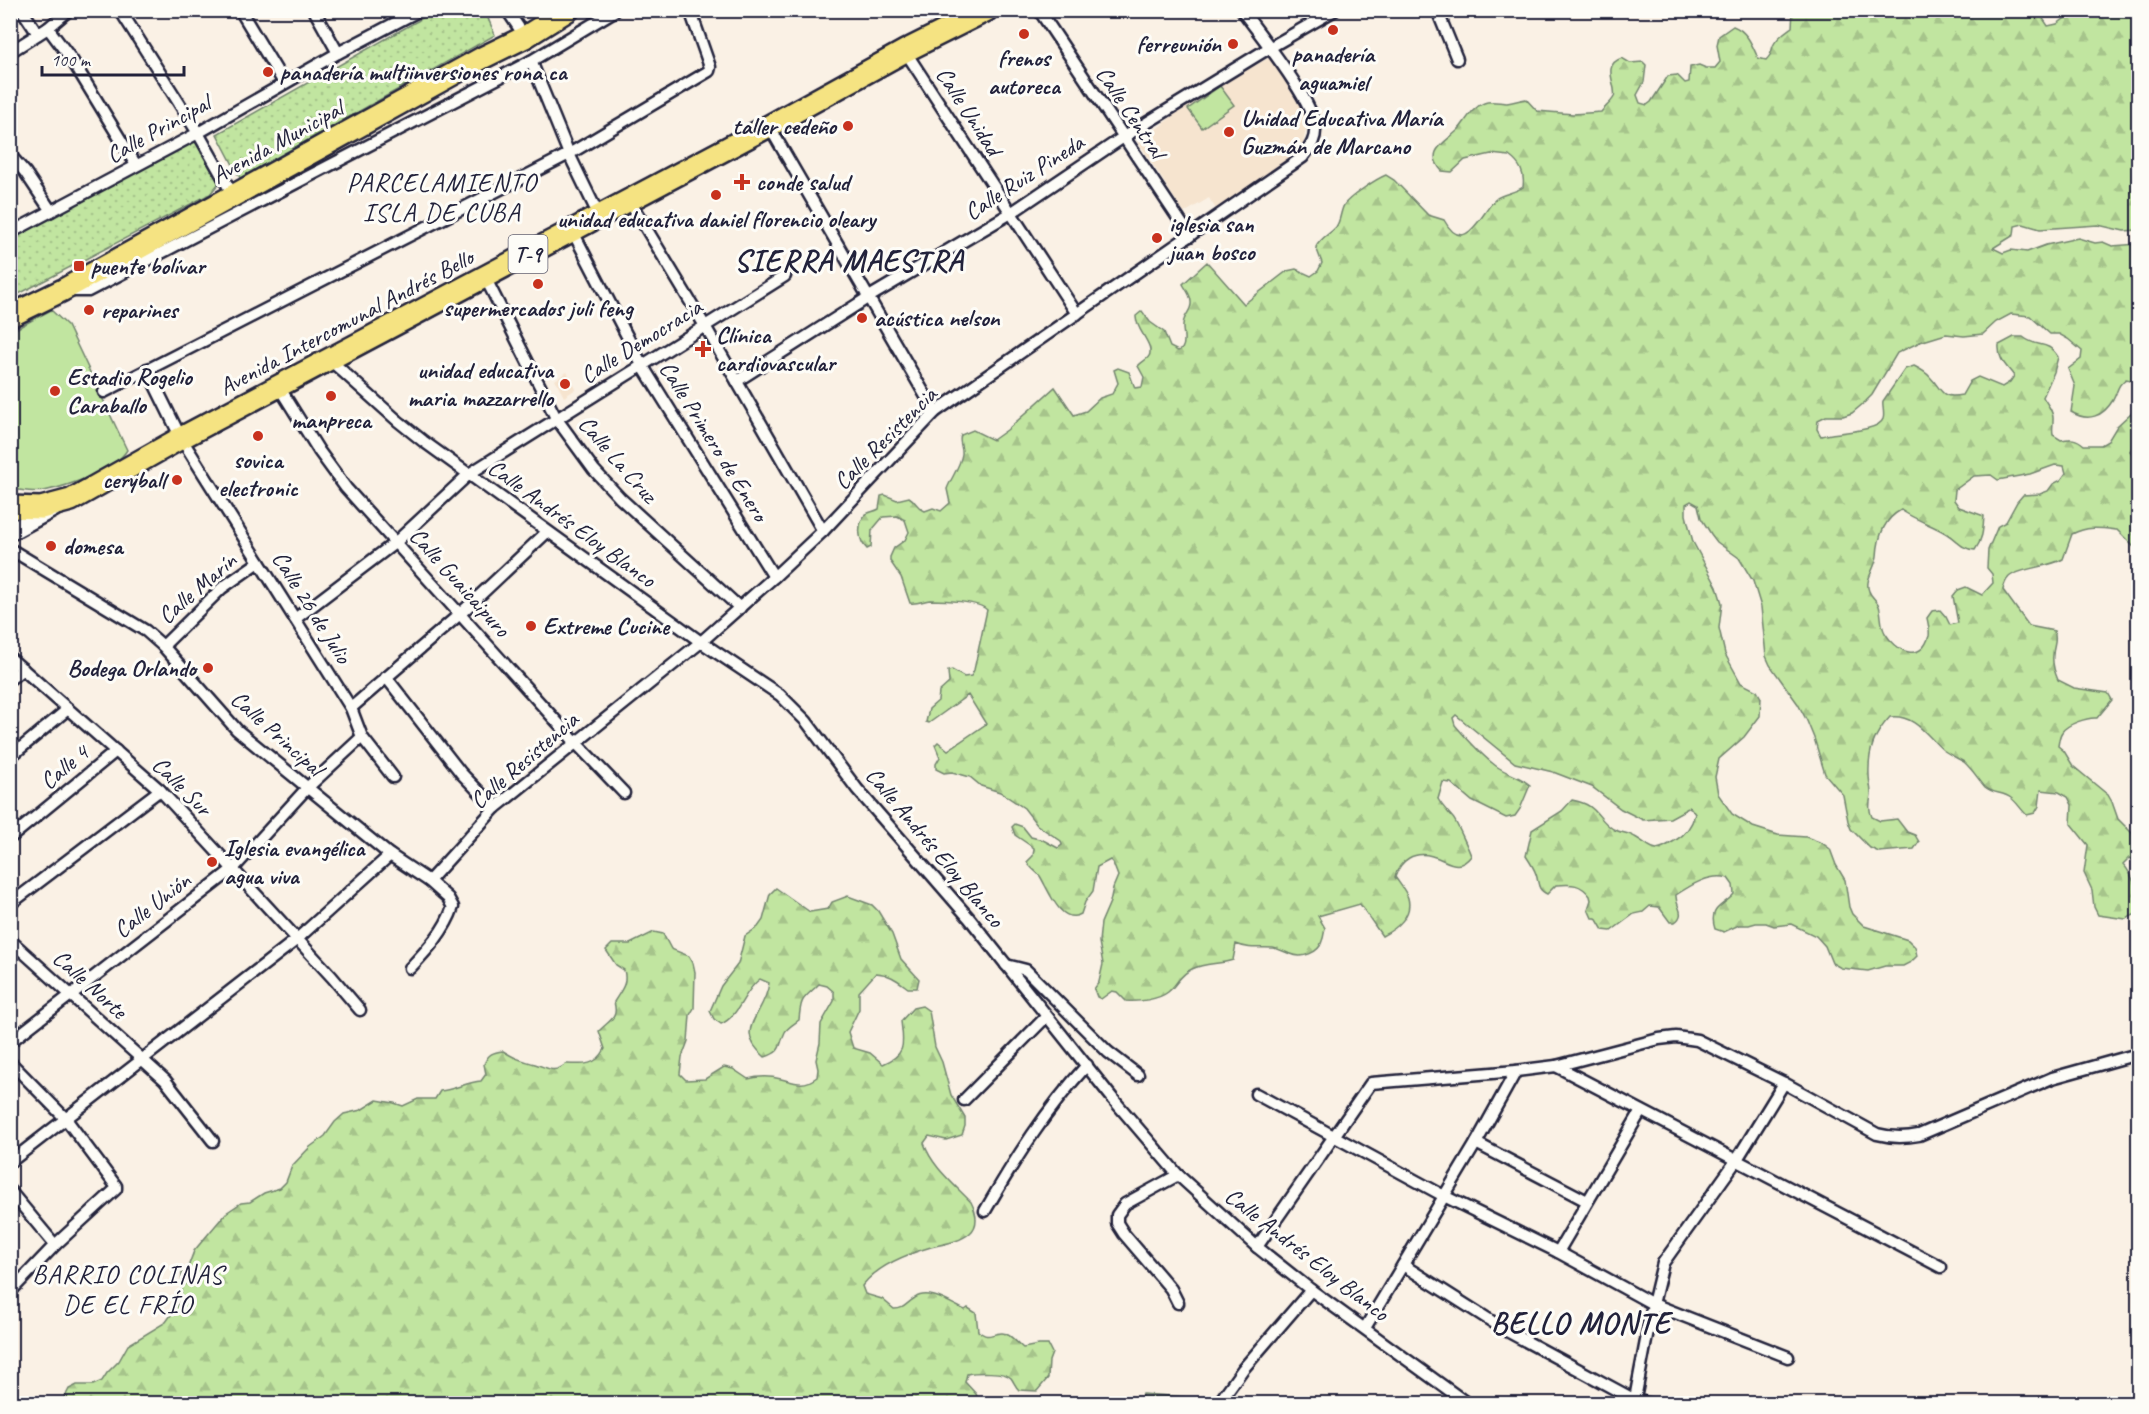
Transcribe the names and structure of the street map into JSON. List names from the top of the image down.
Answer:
{
  "streets": {
    "highway": ["Avenida Municipal", "T-9", "Avenida Intercomunal Andrés Bello"],
    "street": [
      "Calle Unidad",
      "Calle Central",
      "Calle Principal",
      "Calle Ruiz Pineda",
      "Calle Democracia",
      "Calle Resistencia",
      "Calle Primero de Enero",
      "Calle La Cruz",
      "Calle Andrés Eloy Blanco",
      "Calle Guaicaipuro",
      "Calle Marín",
      "Calle 26 de Julio",
      "Calle 4",
      "Calle Sur",
      "Calle Unión",
      "Calle Norte"
    ]
  },
  "crossings": [
    ["Calle Unidad", "Calle Ruiz Pineda"],
    ["Calle Unidad", "T-9"],
    ["Calle Unidad", "Avenida Intercomunal Andrés Bello"],
    ["Calle Unidad", "Calle Resistencia"],
    ["Calle Central", "Calle Ruiz Pineda"],
    ["Calle Central", "Calle Resistencia"],
    ["Calle Principal", "Calle Resistencia"],
    ["Calle Principal", "Calle Marín"],
    ["Calle Principal", "Calle Unión"],
    ["Calle Ruiz Pineda", "Calle Resistencia"],
    ["T-9", "Avenida Intercomunal Andrés Bello"],
    ["Avenida Intercomunal Andrés Bello", "Calle Primero de Enero"],
    ["Avenida Intercomunal Andrés Bello", "Calle La Cruz"],
    ["Avenida Intercomunal Andrés Bello", "Calle Andrés Eloy Blanco"],
    ["Avenida Intercomunal Andrés Bello", "Calle Guaicaipuro"],
    ["Avenida Intercomunal Andrés Bello", "Calle 26 de Julio"],
    ["Calle Democracia", "Calle Primero de Enero"],
    ["Calle Democracia", "Calle La Cruz"],
    ["Calle Democracia", "Calle Andrés Eloy Blanco"],
    ["Calle Democracia", "Calle Guaicaipuro"],
    ["Calle Democracia", "Calle 26 de Julio"],
    ["Calle Resistencia", "Calle Primero de Enero"],
    ["Calle Resistencia", "Calle La Cruz"],
    ["Calle Resistencia", "Calle Andrés Eloy Blanco"],
    ["Calle Resistencia", "Calle Guaicaipuro"],
    ["Calle Marín", "Calle 26 de Julio"],
    ["Calle 4", "Calle Sur"],
    ["Calle Sur", "Calle Unión"],
    ["Calle Unión", "Calle Norte"]
  ],
  "districts": [
    "PARCELAMIENTO ISLA DE CUBA",
    "SIERRA MAESTRA",
    "BARRIO COLINAS DE EL FRÍO",
    "BELLO MONTE"
  ],
  "places": {
    "other": [
      "panadería aguamiel",
      "frenos autoreca",
      "ferreunión",
      "panadería multiinversiones rona ca",
      "taller cedeño",
      "Unidad Educativa María Guzmán de Marcano",
      "unidad educativa daniel florencio oleary",
      "iglesia san juan bosco",
      "supermercados juli feng",
      "reparines",
      "acústica nelson",
      "unidad educativa maria mazzarrello",
      "Estadio Rogelio Caraballo",
      "manpreca",
      "sovica electronic",
      "ceryball",
      "domesa",
      "Extreme Cucine",
      "Bodega Orlando",
      "Iglesia evangélica agua viva"
    ],
    "health": ["conde salud", "Clínica cardiovascular"],
    "transit": ["puente bolívar"]
  },
  "scale_bar": "100 m"
}
